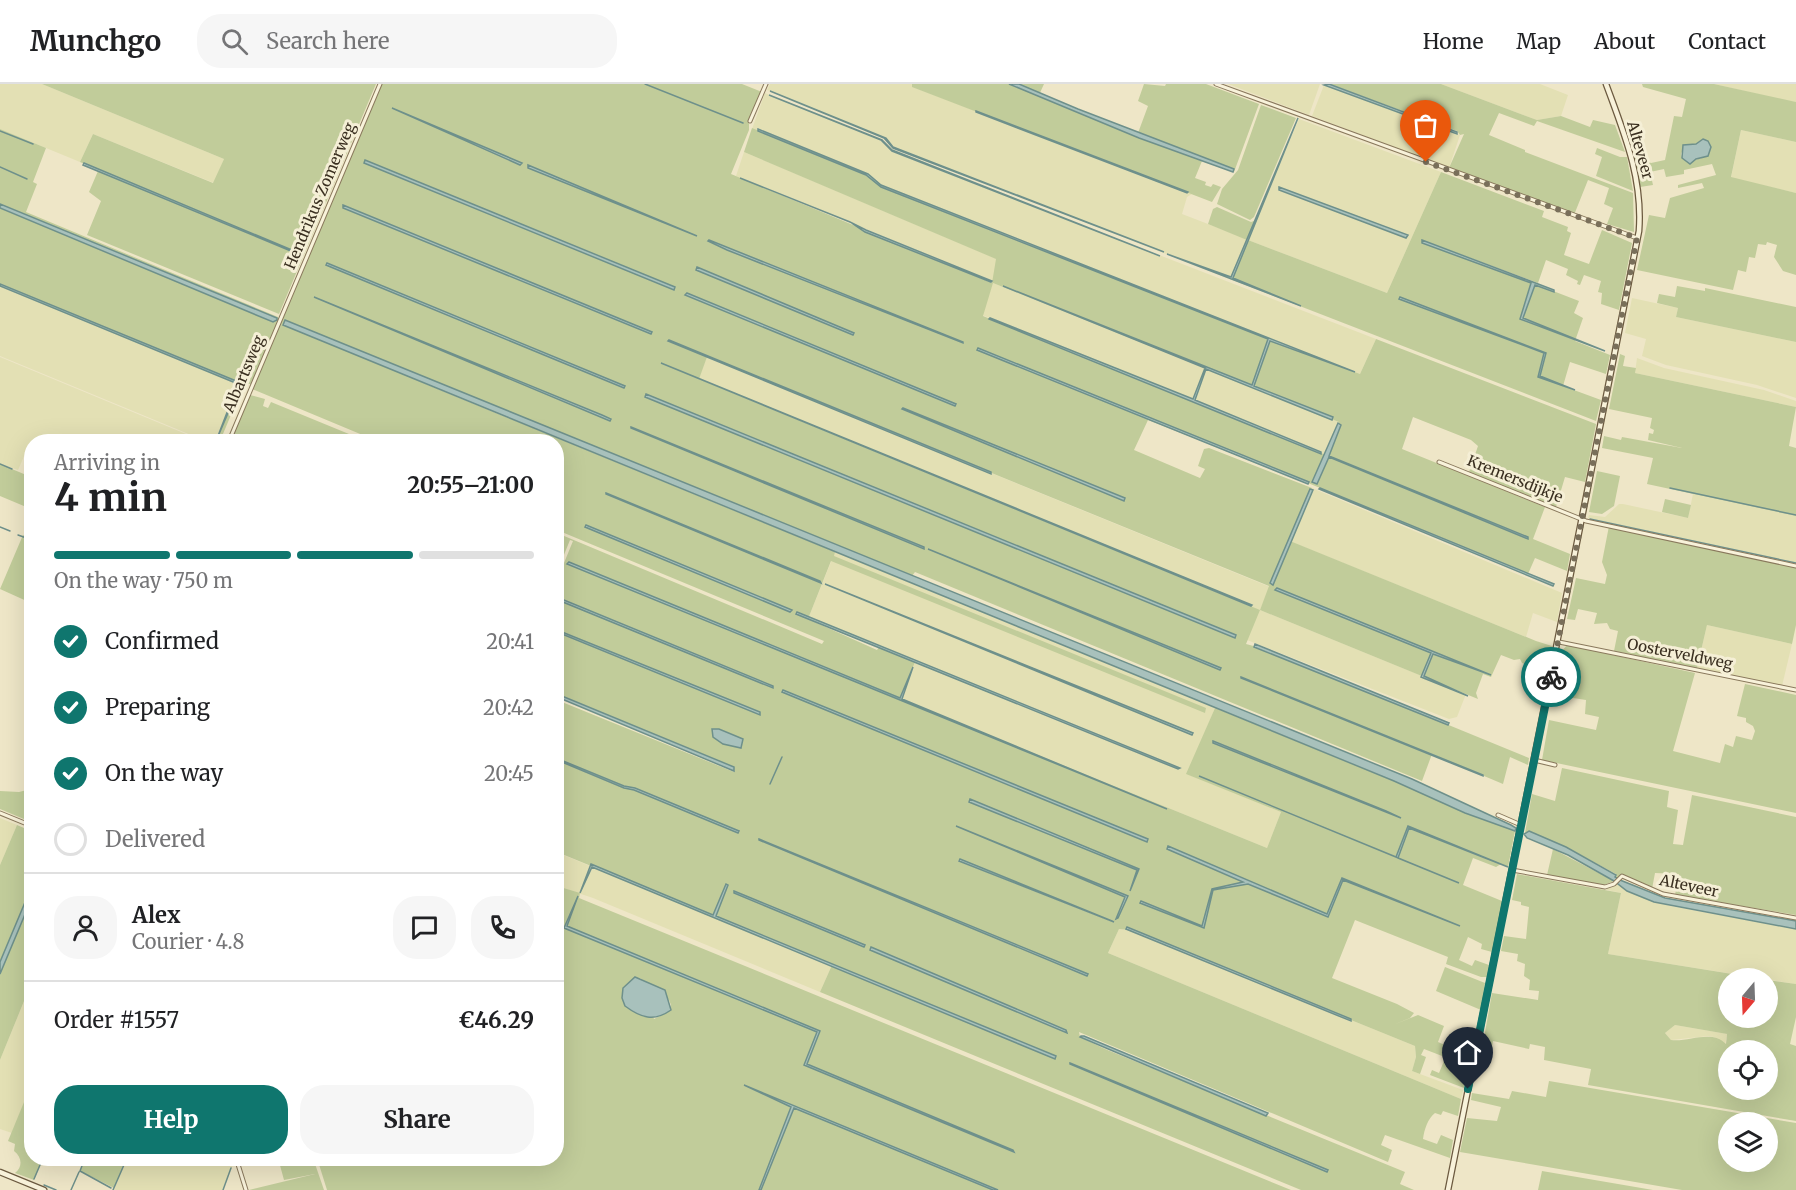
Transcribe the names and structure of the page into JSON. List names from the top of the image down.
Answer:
{
  "streets": {
    "street": [
      "Alteveer",
      "Hendrikus Zomerweg",
      "Albartsweg",
      "Kremersdijkje",
      "Oosterveldweg"
    ]
  },
  "crossings": [
    ["Alteveer", "Kremersdijkje"],
    ["Alteveer", "Oosterveldweg"],
    ["Hendrikus Zomerweg", "Albartsweg"]
  ],
  "north": "bottom",
  "page": {
    "header": "Munchgo",
    "search": "Search here",
    "nav": [
      "Home",
      "Map",
      "About",
      "Contact"
    ],
    "heading": ["4 min", "Arriving in", "20:55–21:00"],
    "panel": [
      "Alex",
      "Courier · 4.8",
      "Order #1557",
      "€46.29"
    ],
    "bar": "On the way · 750 m",
    "list": [
      ["Confirmed", "20:41"],
      ["Preparing", "20:42"],
      ["On the way", "20:45"],
      "Delivered"
    ],
    "buttons": ["Help", "Share"]
  }
}
